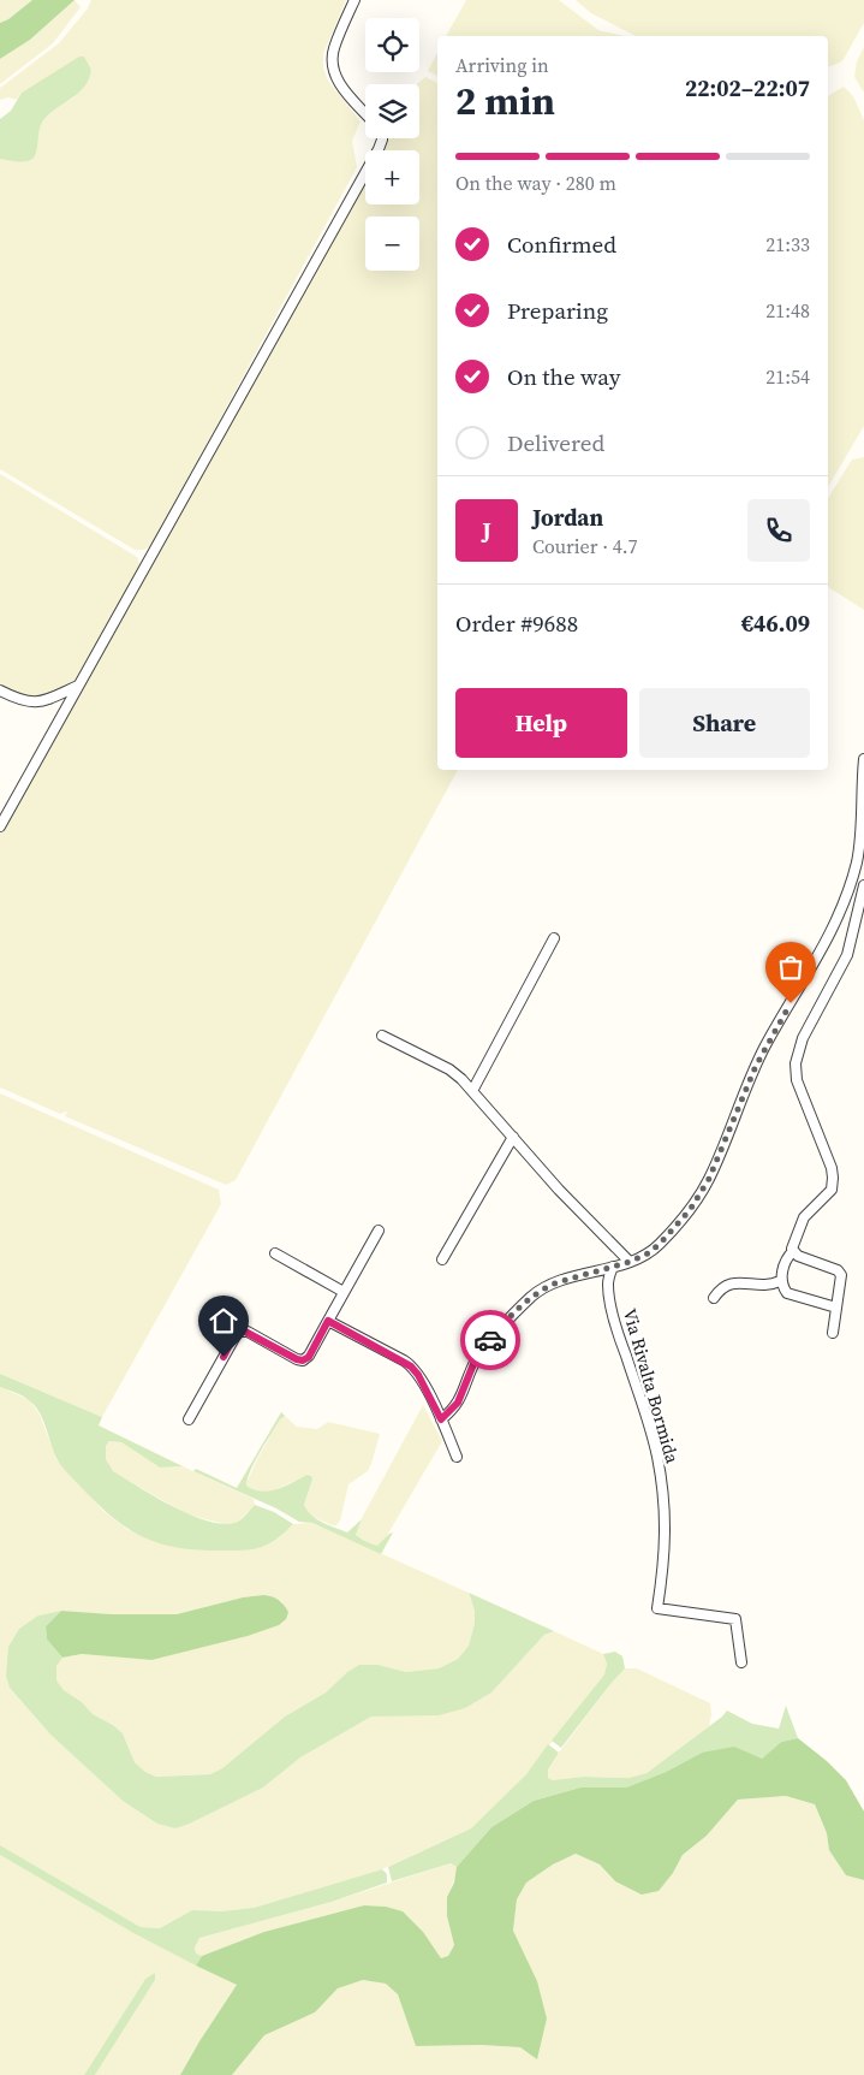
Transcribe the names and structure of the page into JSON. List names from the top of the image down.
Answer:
{
  "streets": {
    "street": ["Via Rivalta Bormida"]
  },
  "page": {
    "map_buttons": ["+", "−"],
    "heading": ["2 min", "Arriving in", "22:02–22:07"],
    "panel": [
      "Jordan",
      "Courier · 4.7",
      "Order #9688",
      "€46.09"
    ],
    "bar": "On the way · 280 m",
    "list": [
      ["Confirmed", "21:33"],
      ["Preparing", "21:48"],
      ["On the way", "21:54"],
      "Delivered"
    ],
    "round": "J",
    "buttons": ["Help", "Share"]
  }
}
